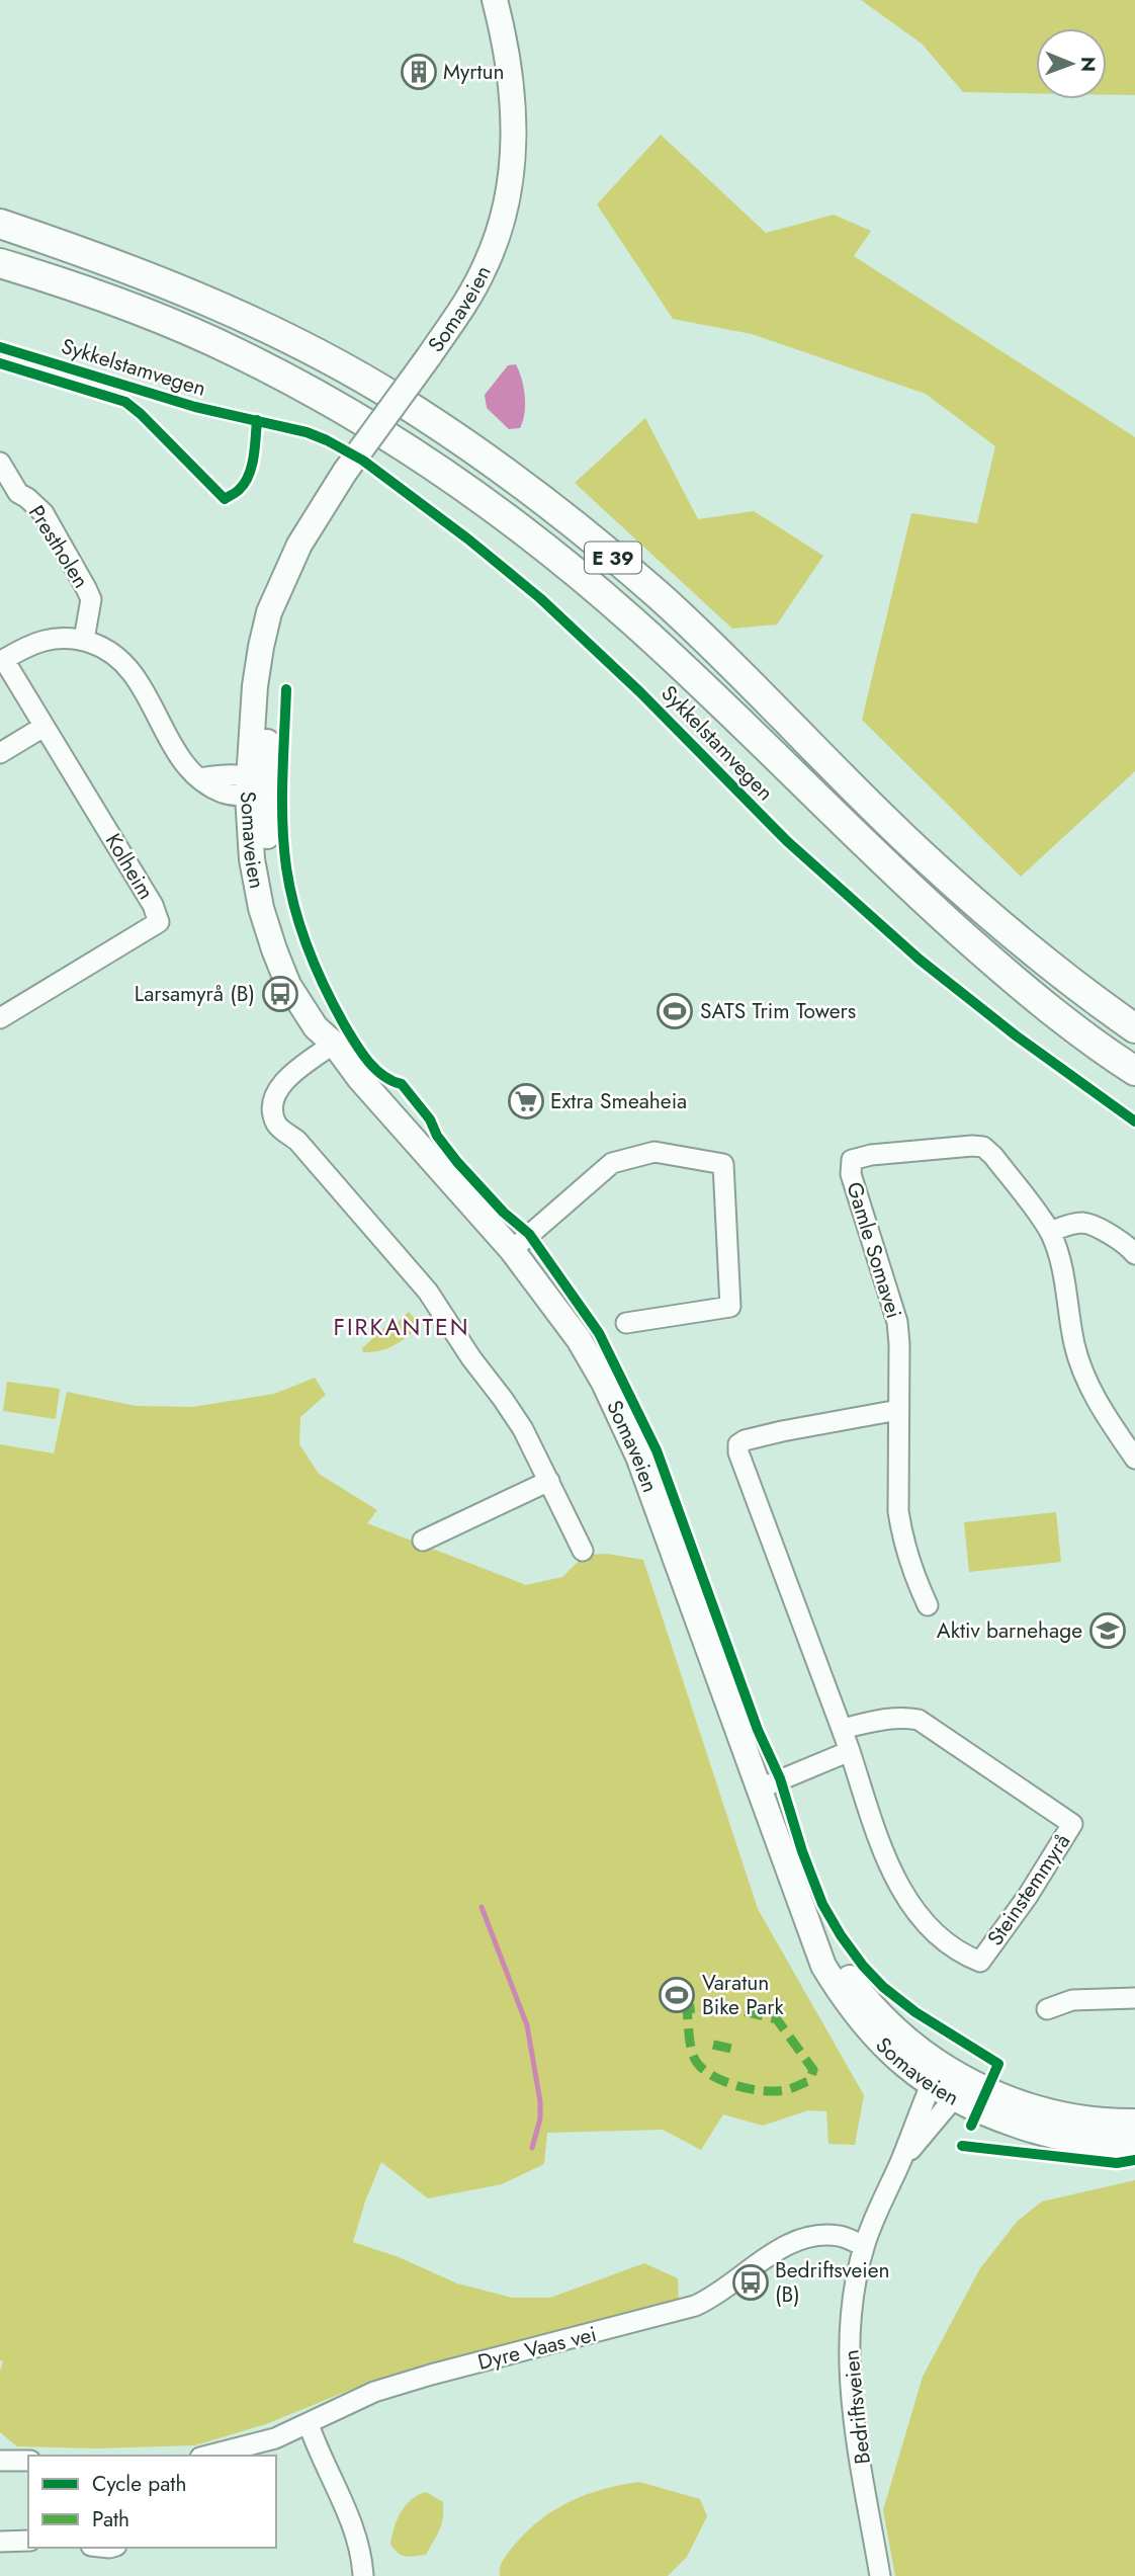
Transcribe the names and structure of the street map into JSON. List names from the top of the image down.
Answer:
{
  "streets": {
    "highway": ["E 39"],
    "main road": ["Somaveien"],
    "street": [
      "Prestholen",
      "Kolheim",
      "Gamle Somavei",
      "Steinstemmyrå",
      "Dyre Vaas vei",
      "Bedriftsveien"
    ],
    "cycle path": ["Sykkelstamvegen"]
  },
  "crossings": [
    ["Somaveien", "Bedriftsveien"],
    ["Gamle Somavei", "Steinstemmyrå"],
    ["Dyre Vaas vei", "Bedriftsveien"]
  ],
  "districts": ["FIRKANTEN"],
  "places": {
    "building": ["Myrtun"],
    "bus stop": ["Larsamyrå (B)", "Bedriftsveien (B)"],
    "sports": ["SATS Trim Towers", "Varatun Bike Park"],
    "supermarket": ["Extra Smeaheia"],
    "school or university": ["Aktiv barnehage"]
  },
  "legend": ["Cycle path", "Path"],
  "north": "right"
}
